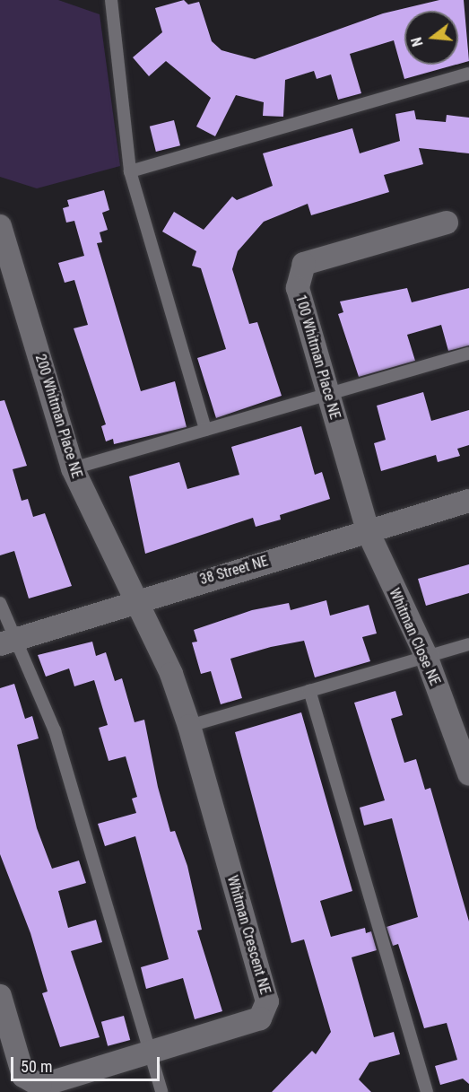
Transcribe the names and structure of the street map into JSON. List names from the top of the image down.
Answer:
{
  "streets": {
    "street": [
      "100 Whitman Place NE",
      "200 Whitman Place NE",
      "38 Street NE",
      "Whitman Close NE",
      "Whitman Crescent NE"
    ]
  },
  "crossings": [
    ["100 Whitman Place NE", "38 Street NE"],
    ["100 Whitman Place NE", "Whitman Close NE"],
    ["200 Whitman Place NE", "38 Street NE"],
    ["200 Whitman Place NE", "Whitman Crescent NE"],
    ["38 Street NE", "Whitman Close NE"],
    ["38 Street NE", "Whitman Crescent NE"]
  ],
  "scale_bar": "50 m",
  "north": "left"
}
